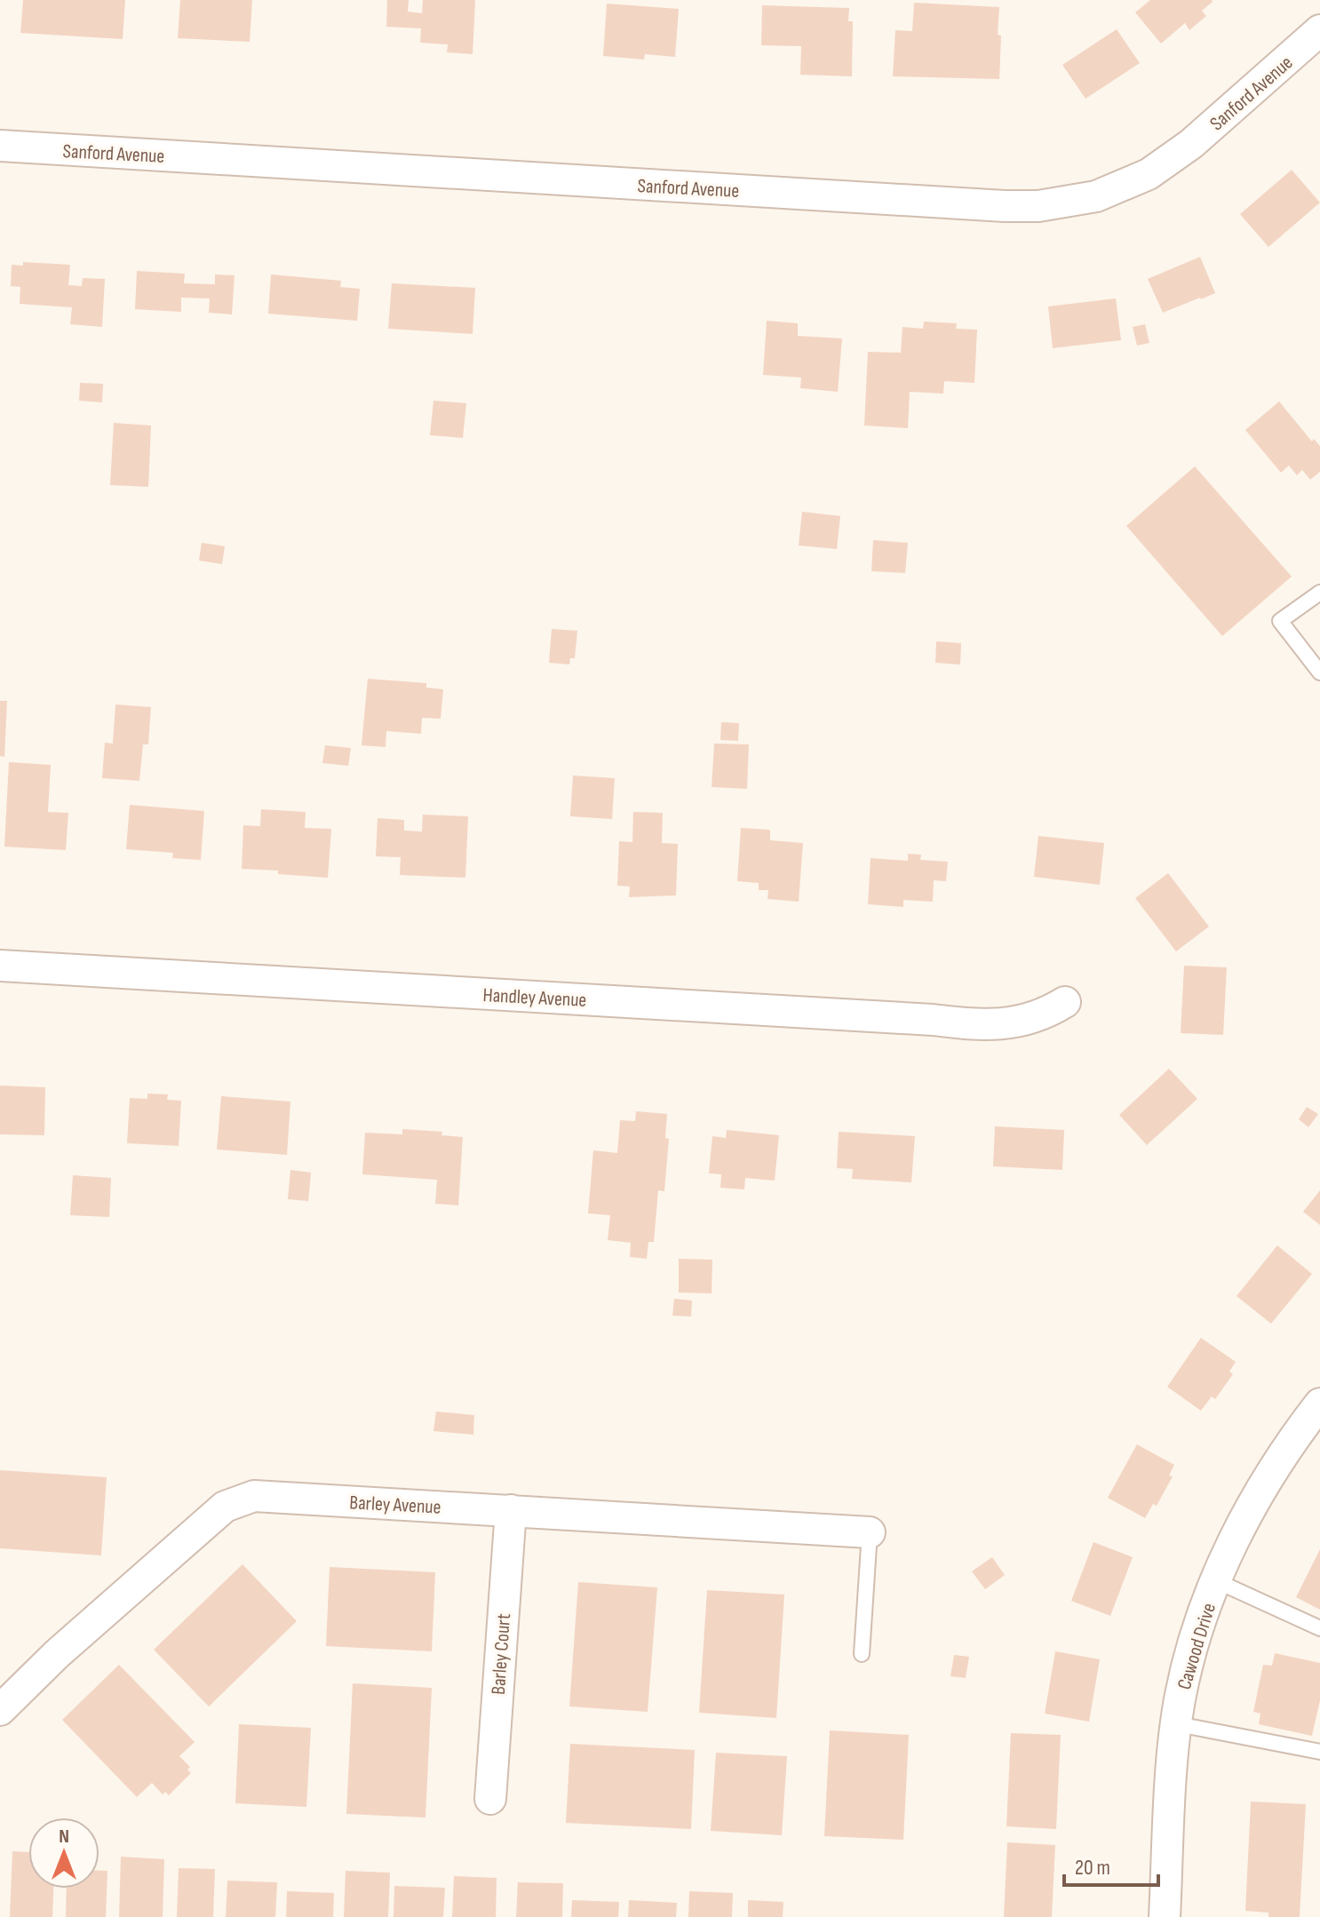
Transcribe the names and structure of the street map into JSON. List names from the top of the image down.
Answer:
{
  "streets": {
    "street": [
      "Sanford Avenue",
      "Handley Avenue",
      "Barley Avenue",
      "Cawood Drive",
      "Barley Court"
    ]
  },
  "crossings": [
    ["Barley Avenue", "Barley Court"]
  ],
  "scale_bar": "20 m",
  "north": "top"
}
